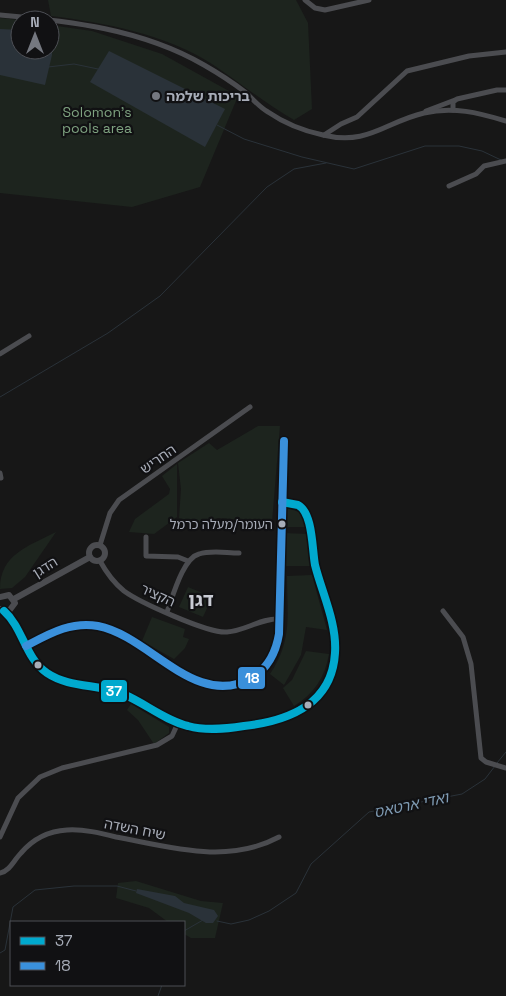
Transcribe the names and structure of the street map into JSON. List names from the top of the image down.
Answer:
{
  "streets": {
    "street": [
      "החריש",
      "הדגן",
      "הקציר",
      "שיח השדה"
    ]
  },
  "crossings": [
    ["החריש", "הדגן"],
    ["החריש", "הקציר"],
    ["הדגן", "הקציר"]
  ],
  "districts": ["דגן"],
  "water": ["ואדי ארטאס"],
  "parks": ["Solomon's pools area"],
  "places": ["בריכות שלמה", "העומר/מעלה כרמל"],
  "lines": ["transit line 18", "transit line 37"],
  "legend": ["37", "18"],
  "north": "top"
}
